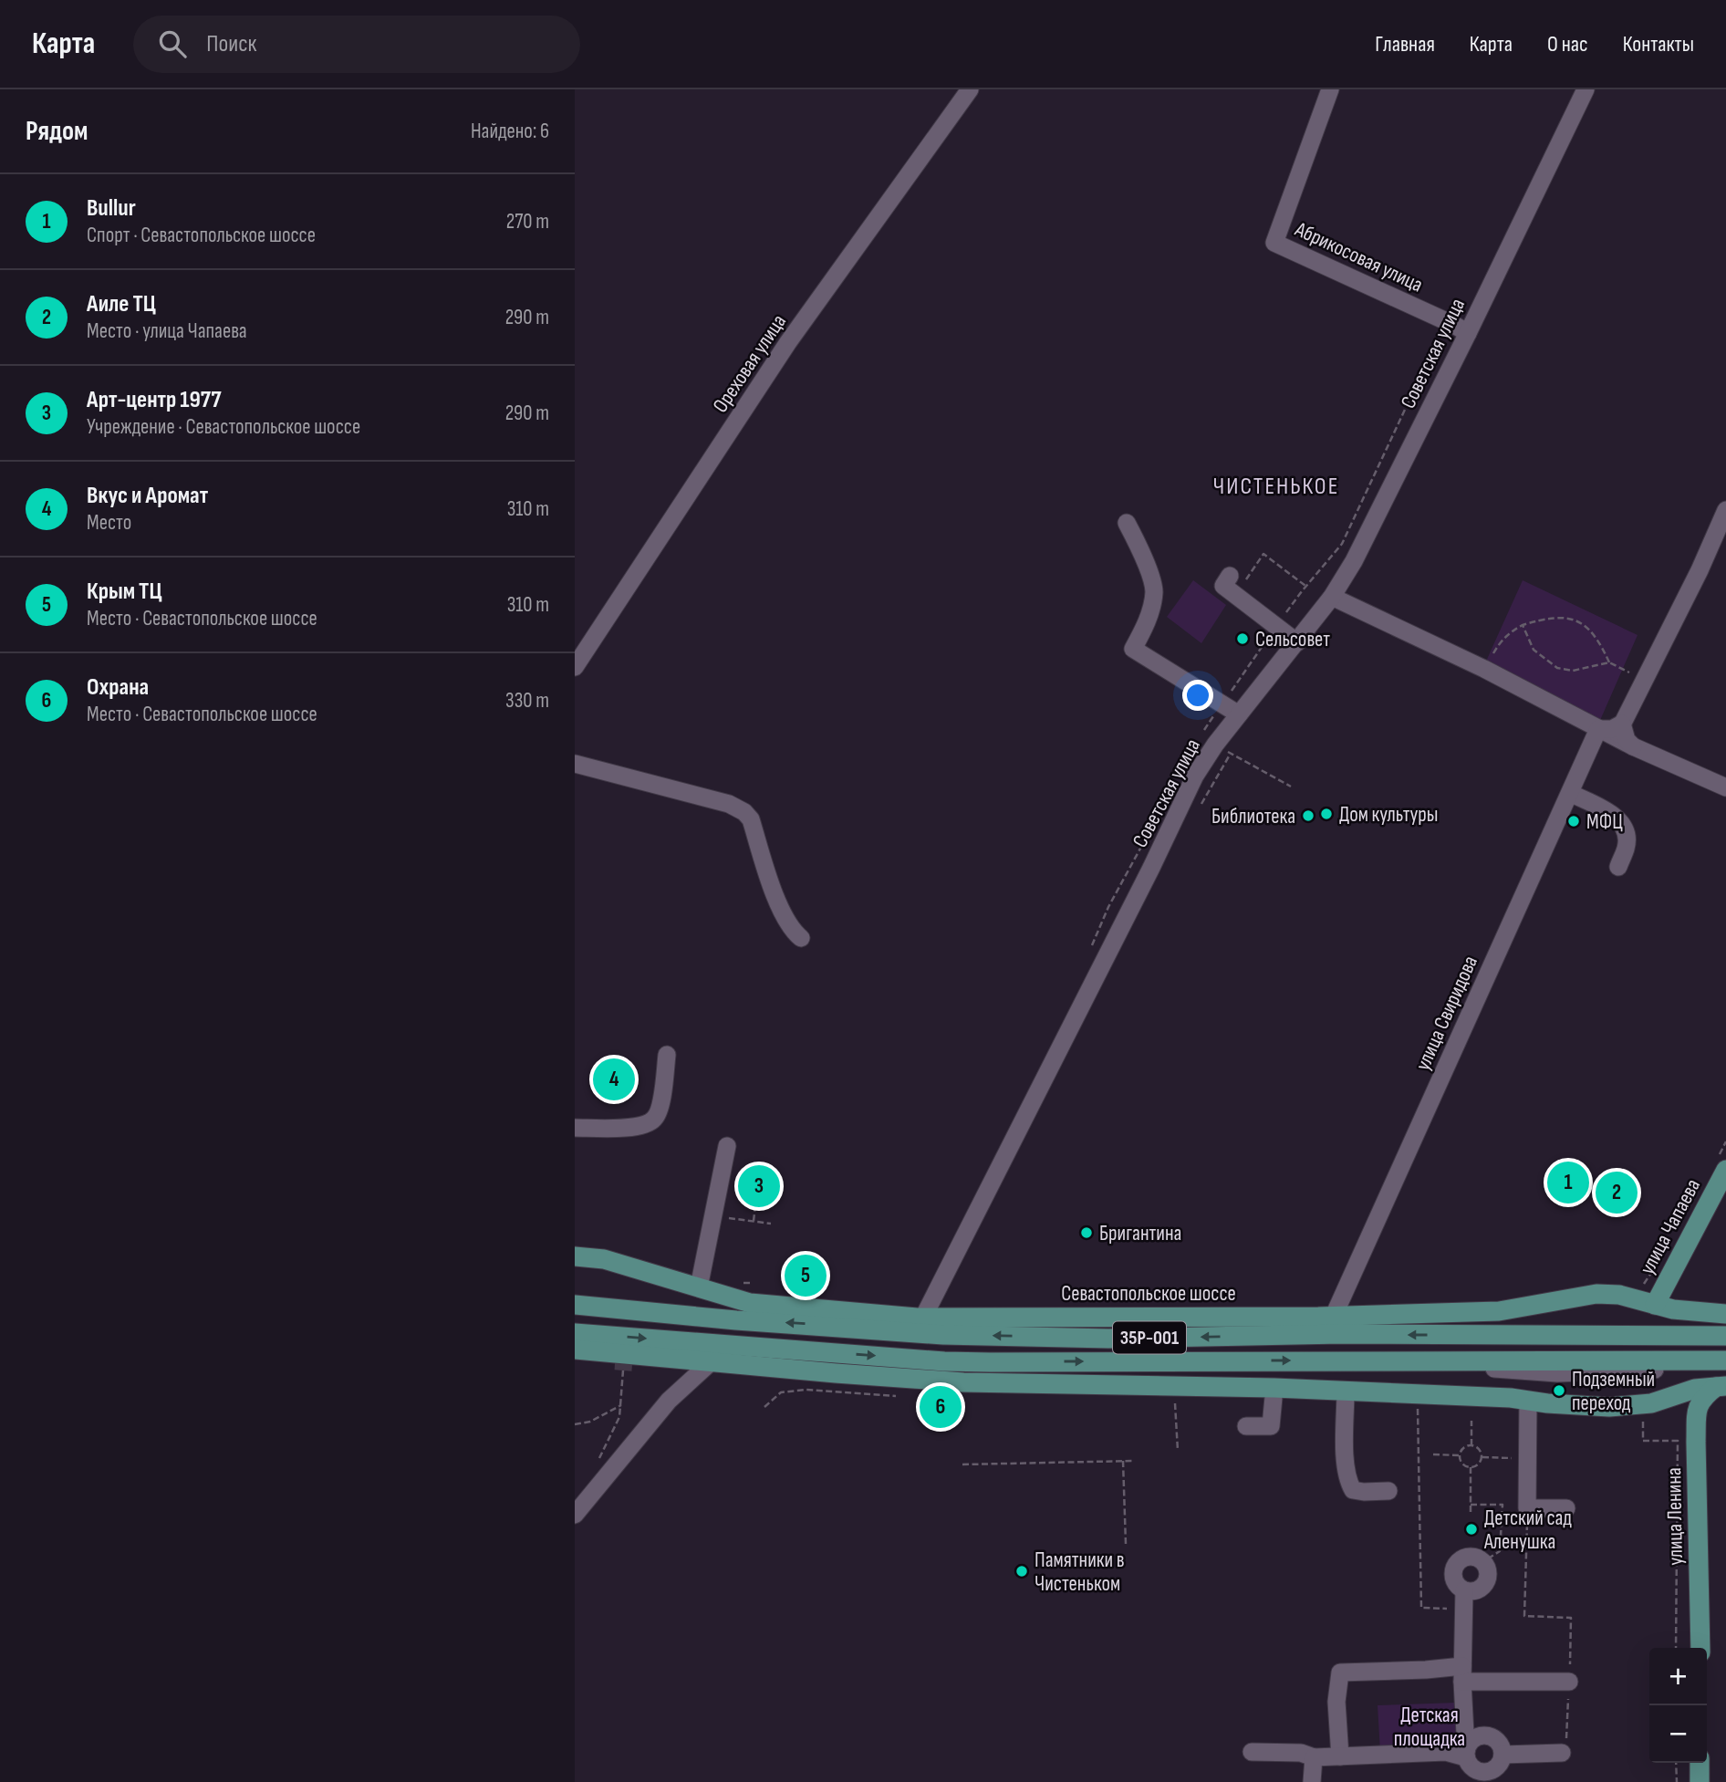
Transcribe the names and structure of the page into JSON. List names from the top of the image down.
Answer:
{
  "streets": {
    "main road": [
      "улица Чапаева",
      "Севастопольское шоссе",
      "35Р-001",
      "улица Ленина"
    ],
    "street": [
      "Абрикосовая улица",
      "Советская улица",
      "Ореховая улица",
      "улица Свиридова"
    ]
  },
  "crossings": [
    ["Абрикосовая улица", "Советская улица"],
    ["Советская улица", "Севастопольское шоссе"],
    ["улица Свиридова", "Севастопольское шоссе"],
    ["улица Чапаева", "Севастопольское шоссе"]
  ],
  "districts": ["ЧИСТЕНЬКОЕ"],
  "parks": ["Детская площадка"],
  "places": [
    "Сельсовет",
    "Дом культуры",
    "Библиотека",
    "МФЦ",
    "Бригантина",
    "Подземный переход",
    "Детский сад Аленушка",
    "Памятники в Чистеньком"
  ],
  "page": {
    "header": "Карта",
    "search": "Поиск",
    "nav": [
      "Главная",
      "Карта",
      "О нас",
      "Контакты"
    ],
    "heading": ["Рядом", "Найдено: 6"],
    "list": [
      {
        "mark": "1",
        "name": "Bullur",
        "note": "Спорт · Севастопольское шоссе",
        "value": "270 m"
      },
      {
        "mark": "2",
        "name": "Аиле ТЦ",
        "note": "Место · улица Чапаева",
        "value": "290 m"
      },
      {
        "mark": "3",
        "name": "Арт-центр 1977",
        "note": "Учреждение · Севастопольское шоссе",
        "value": "290 m"
      },
      {
        "mark": "4",
        "name": "Вкус и Аромат",
        "note": "Место",
        "value": "310 m"
      },
      {
        "mark": "5",
        "name": "Крым ТЦ",
        "note": "Место · Севастопольское шоссе",
        "value": "310 m"
      },
      {
        "mark": "6",
        "name": "Охрана",
        "note": "Место · Севастопольское шоссе",
        "value": "330 m"
      }
    ],
    "pins": [
      "4",
      "1",
      "3",
      "2",
      "5",
      "6"
    ],
    "map_buttons": ["+", "−"]
  }
}
